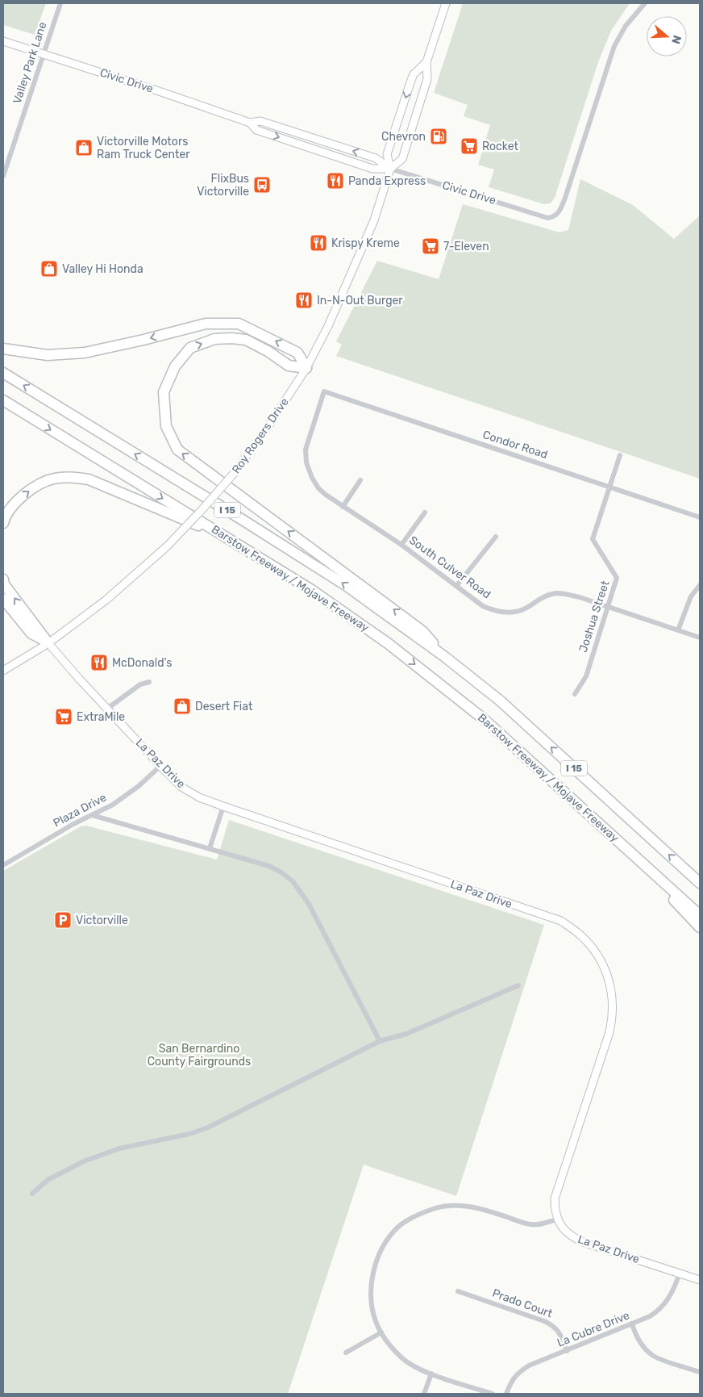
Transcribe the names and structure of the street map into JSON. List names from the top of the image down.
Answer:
{
  "streets": {
    "highway": ["I 15", "Barstow Freeway / Mojave Freeway"],
    "street": [
      "Valley Park Lane",
      "Civic Drive",
      "Roy Rogers Drive",
      "Condor Road",
      "South Culver Road",
      "Joshua Street",
      "La Paz Drive",
      "Plaza Drive",
      "Prado Court",
      "La Cubre Drive"
    ]
  },
  "crossings": [
    ["Valley Park Lane", "Civic Drive"],
    ["Civic Drive", "Roy Rogers Drive"],
    ["Roy Rogers Drive", "La Paz Drive"],
    ["Condor Road", "South Culver Road"],
    ["Condor Road", "Joshua Street"],
    ["South Culver Road", "Joshua Street"],
    ["La Paz Drive", "Plaza Drive"],
    ["La Paz Drive", "La Cubre Drive"],
    ["Prado Court", "La Cubre Drive"]
  ],
  "parks": ["San Bernardino County Fairgrounds"],
  "places": {
    "fuel station": ["Chevron"],
    "supermarket": ["Rocket", "7-Eleven", "ExtraMile"],
    "shop": ["Victorville Motors Ram Truck Center", "Valley Hi Honda", "Desert Fiat"],
    "restaurant": [
      "Panda Express",
      "Krispy Kreme",
      "In-N-Out Burger",
      "McDonald's"
    ],
    "bus stop": ["FlixBus Victorville"],
    "parking": ["Victorville"]
  },
  "north": "right"
}
